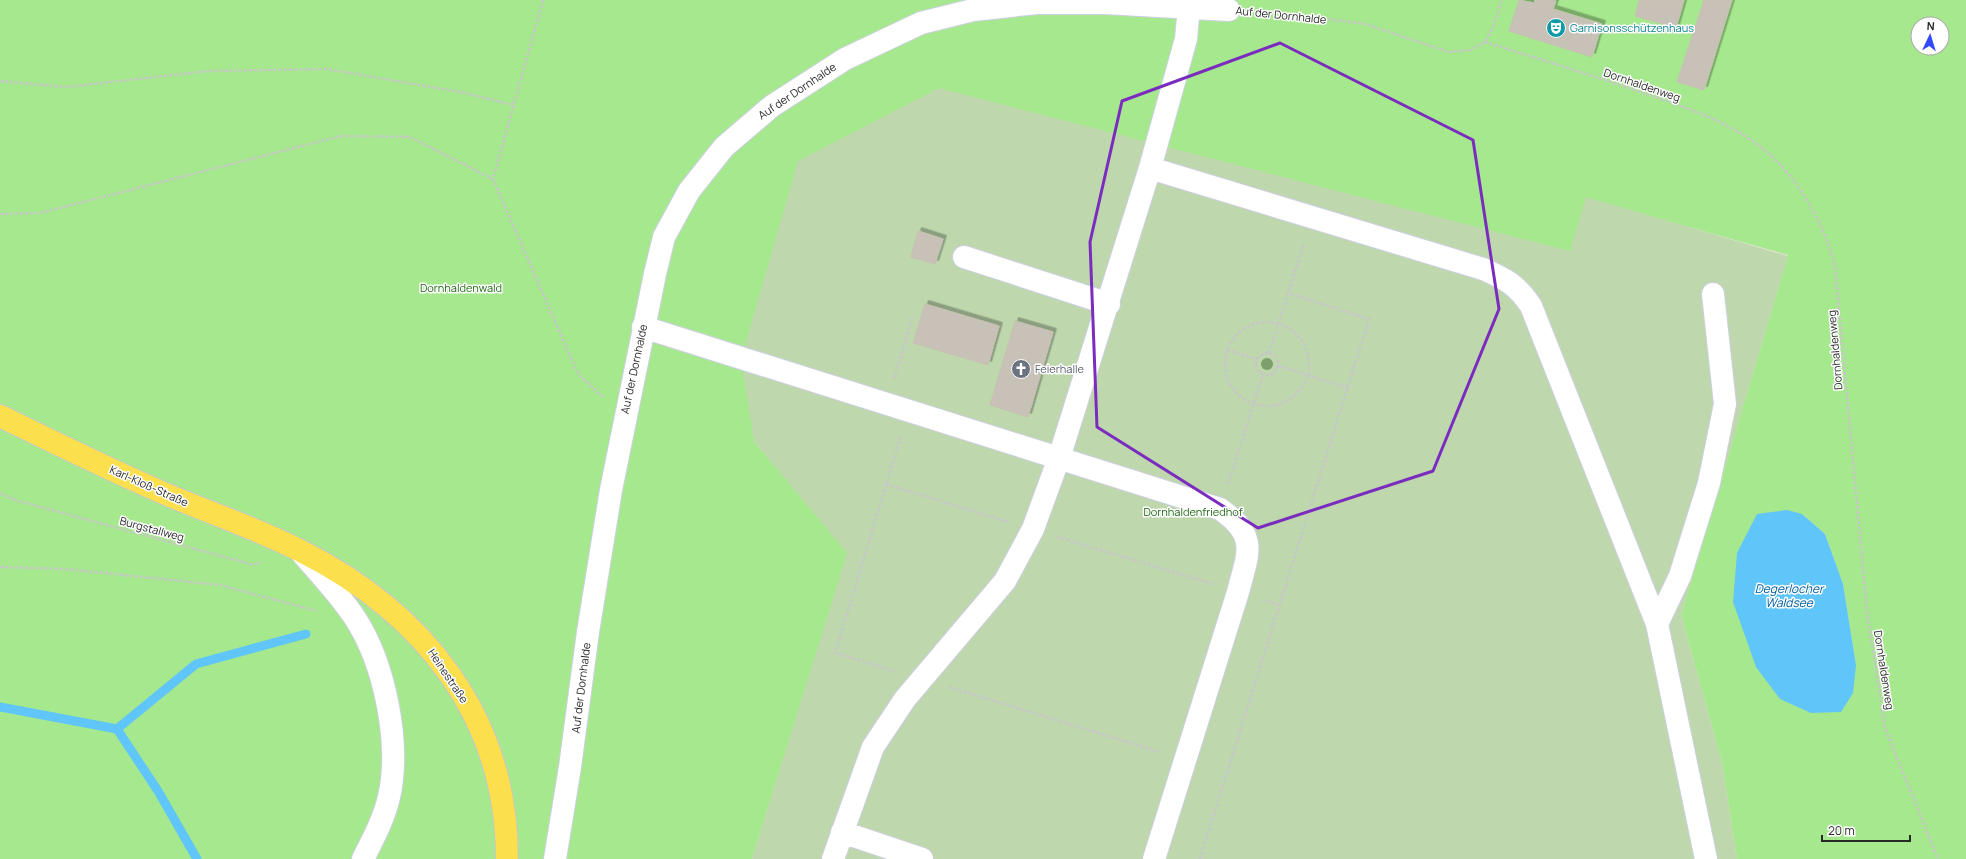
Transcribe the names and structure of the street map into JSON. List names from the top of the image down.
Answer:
{
  "streets": {
    "main road": ["Karl-Kloß-Straße", "Heinestraße"],
    "street": ["Auf der Dornhalde"],
    "path": ["Dornhaldenweg", "Burgstallweg"]
  },
  "crossings": [
    ["Auf der Dornhalde", "Dornhaldenweg"],
    ["Karl-Kloß-Straße", "Burgstallweg"],
    ["Karl-Kloß-Straße", "Heinestraße"],
    ["Burgstallweg", "Heinestraße"]
  ],
  "water": ["Degerlocher Waldsee"],
  "parks": ["Dornhaldenwald", "Dornhaldenfriedhof"],
  "places": {
    "theatre": ["Garnisonsschützenhaus"],
    "church": ["Feierhalle"]
  },
  "scale_bar": "20 m",
  "north": "top"
}
